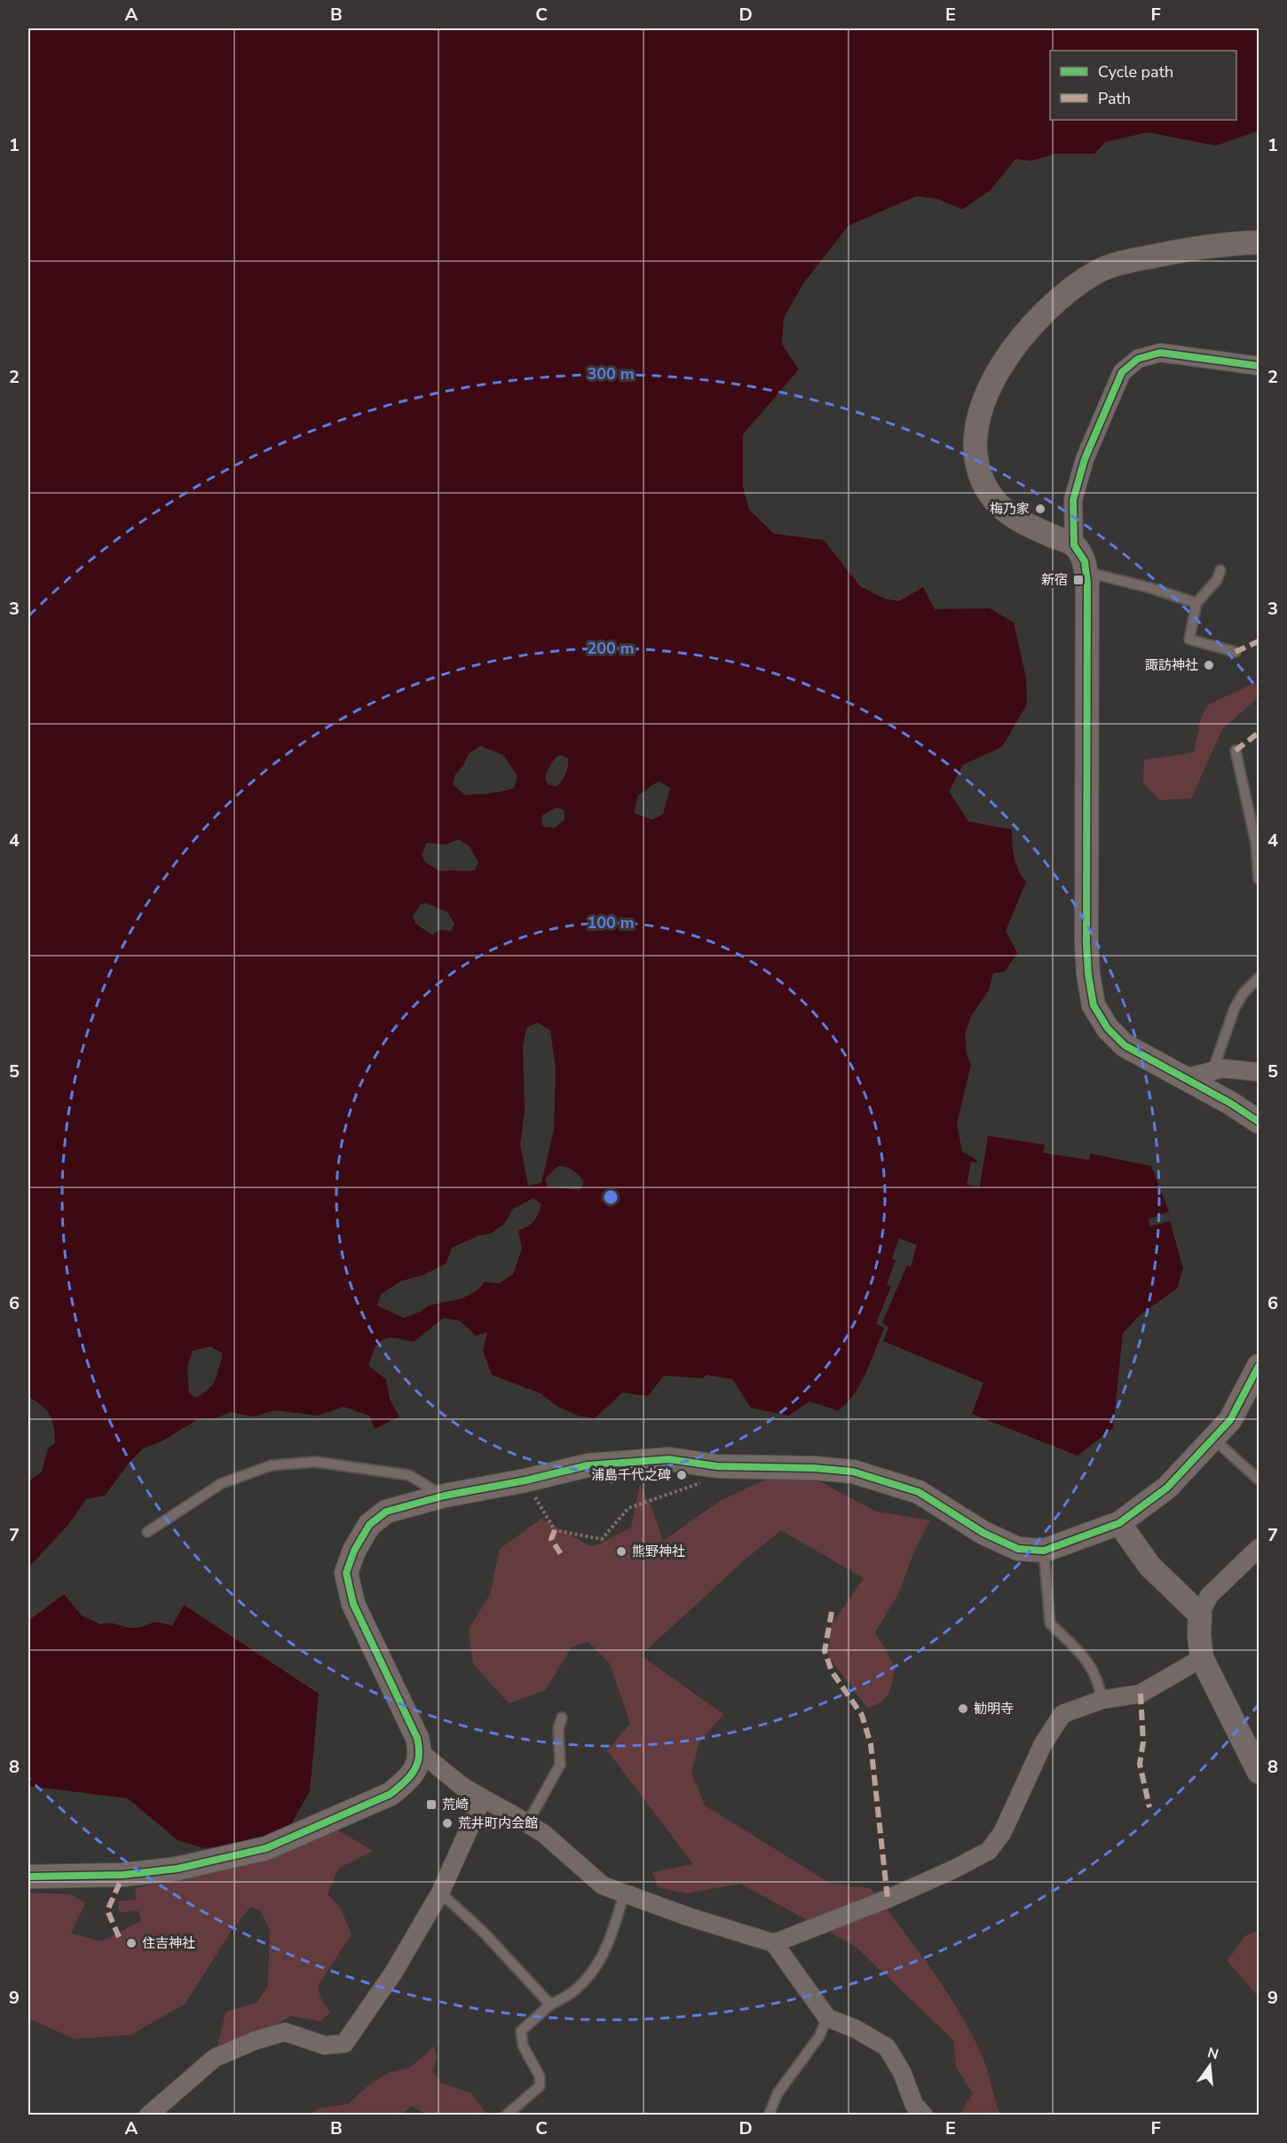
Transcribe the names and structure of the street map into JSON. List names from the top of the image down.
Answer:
{
  "places": {
    "other": [
      "梅乃家",
      "諏訪神社",
      "浦島千代之碑",
      "熊野神社",
      "勧明寺",
      "荒井町内会館",
      "住吉神社"
    ],
    "transit": ["新宿", "荒崎"]
  },
  "legend": ["Cycle path", "Path"],
  "north": "top",
  "grid": {
    "columns": [
      "A",
      "B",
      "C",
      "D",
      "E",
      "F"
    ],
    "rows": [
      "1",
      "2",
      "3",
      "4",
      "5",
      "6",
      "7",
      "8",
      "9"
    ]
  },
  "rings": ["300 m", "200 m", "100 m"]
}
